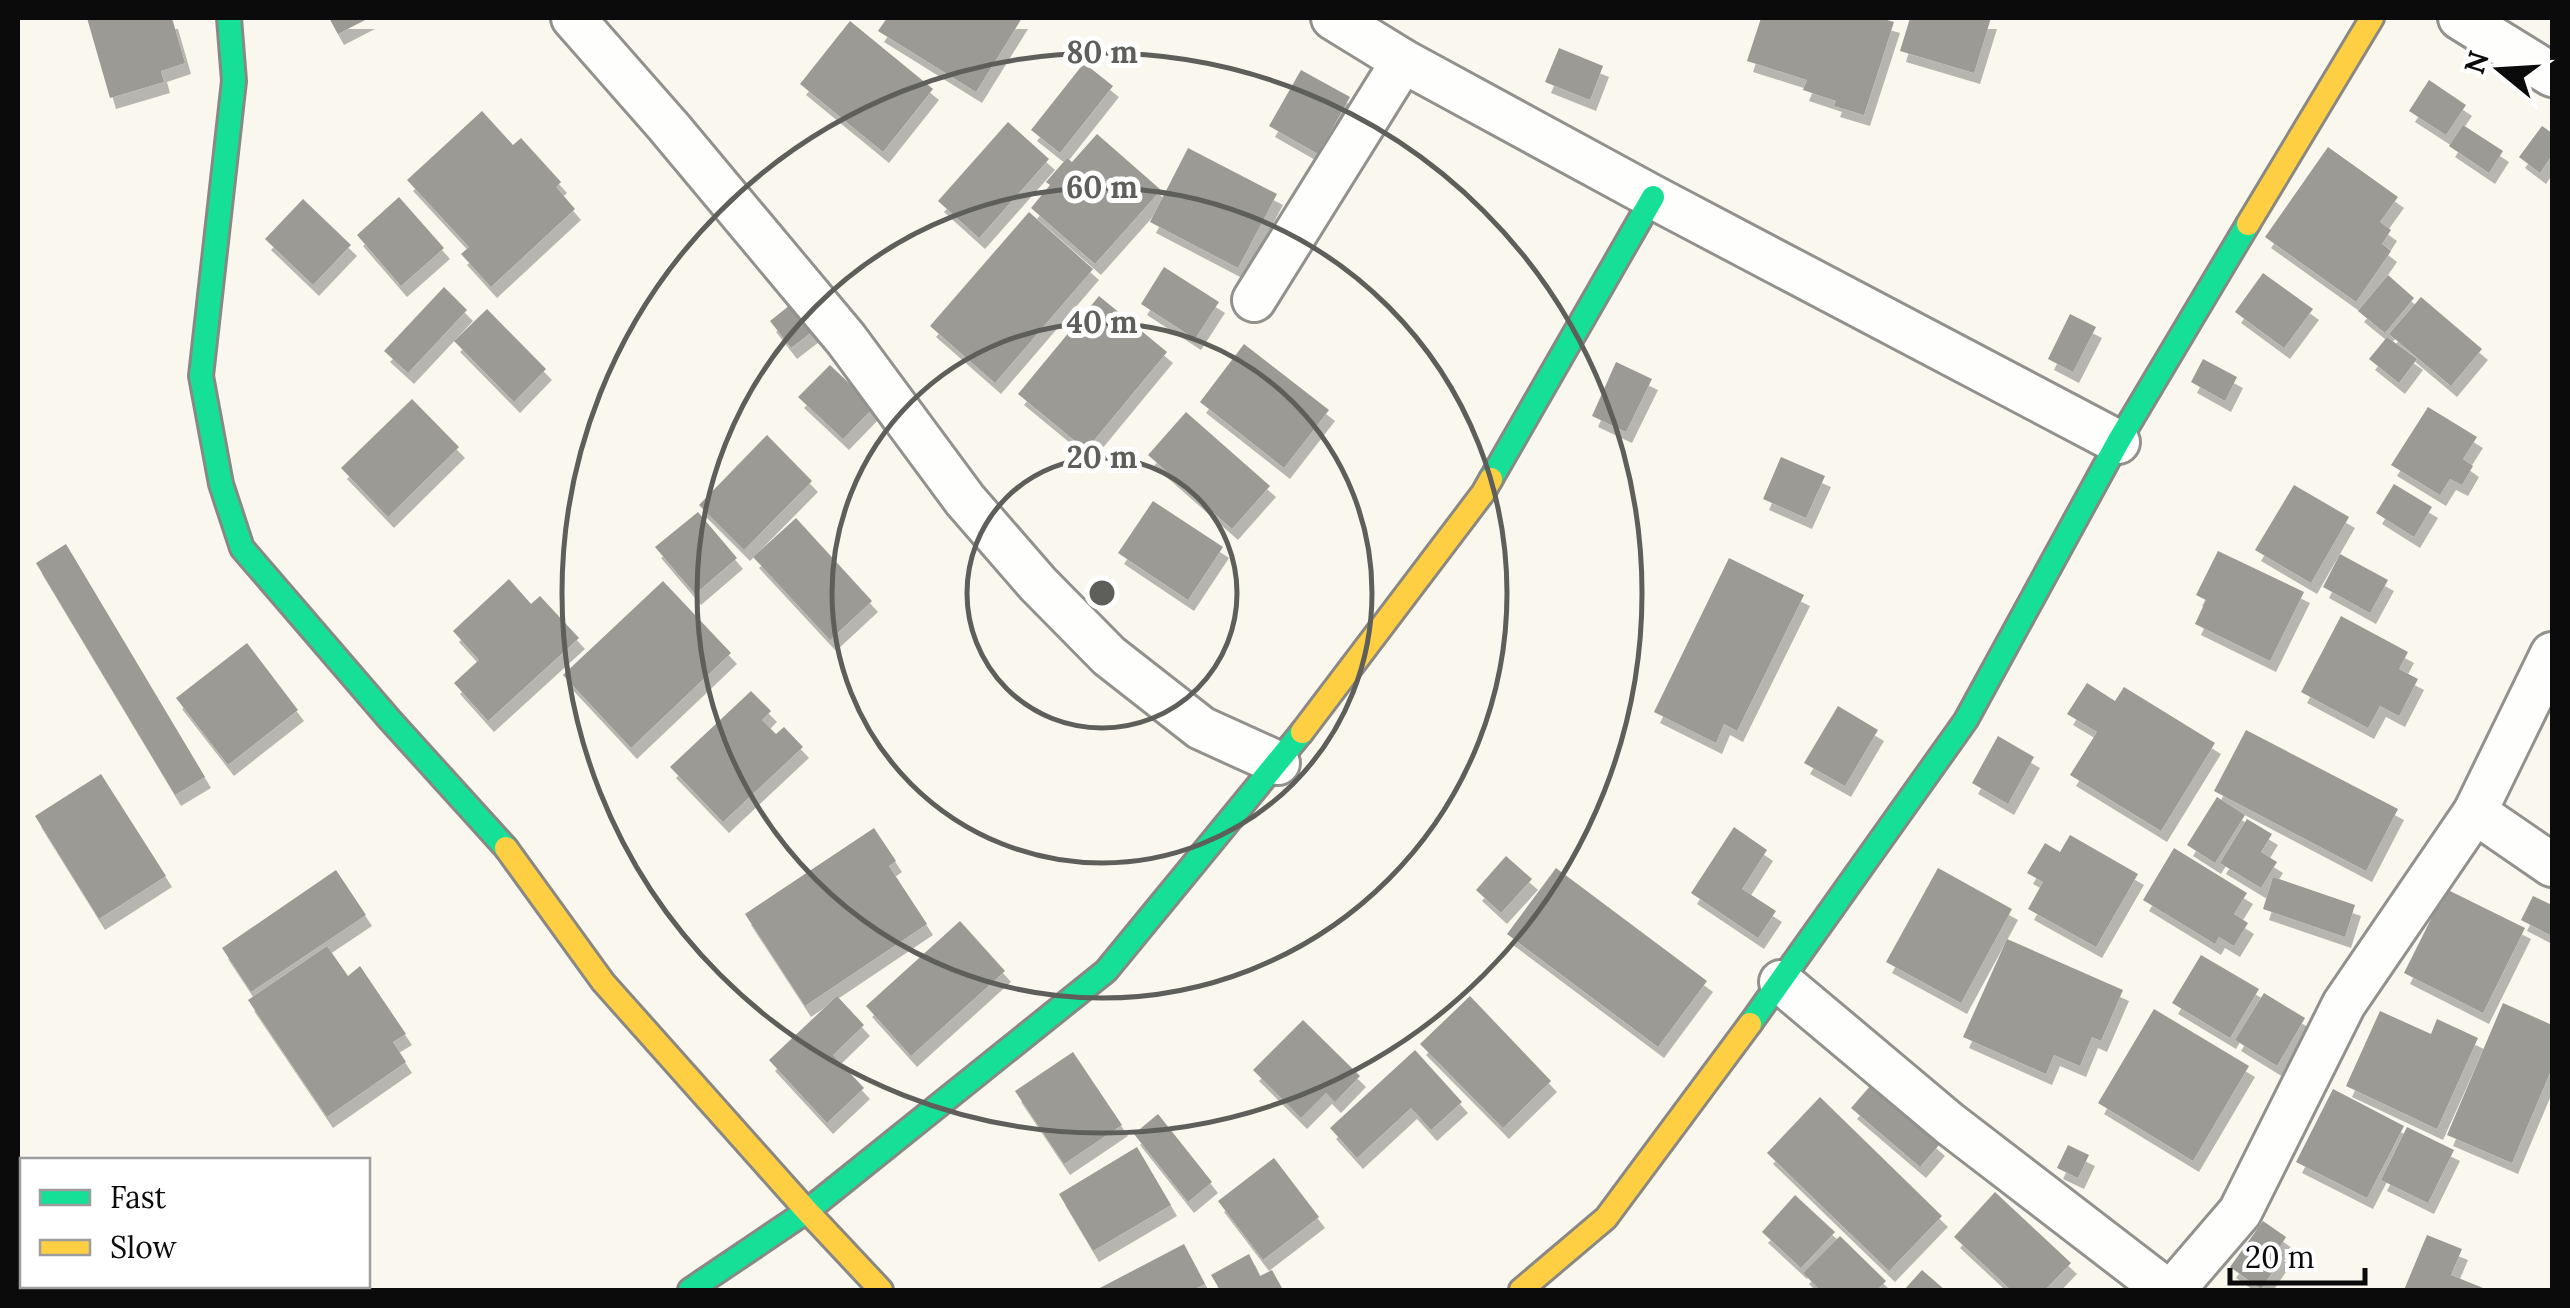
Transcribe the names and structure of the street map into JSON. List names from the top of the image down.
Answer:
{
  "legend": ["Fast", "Slow"],
  "scale_bar": "20 m",
  "north": "left",
  "rings": [
    "80 m",
    "60 m",
    "40 m",
    "20 m"
  ]
}
